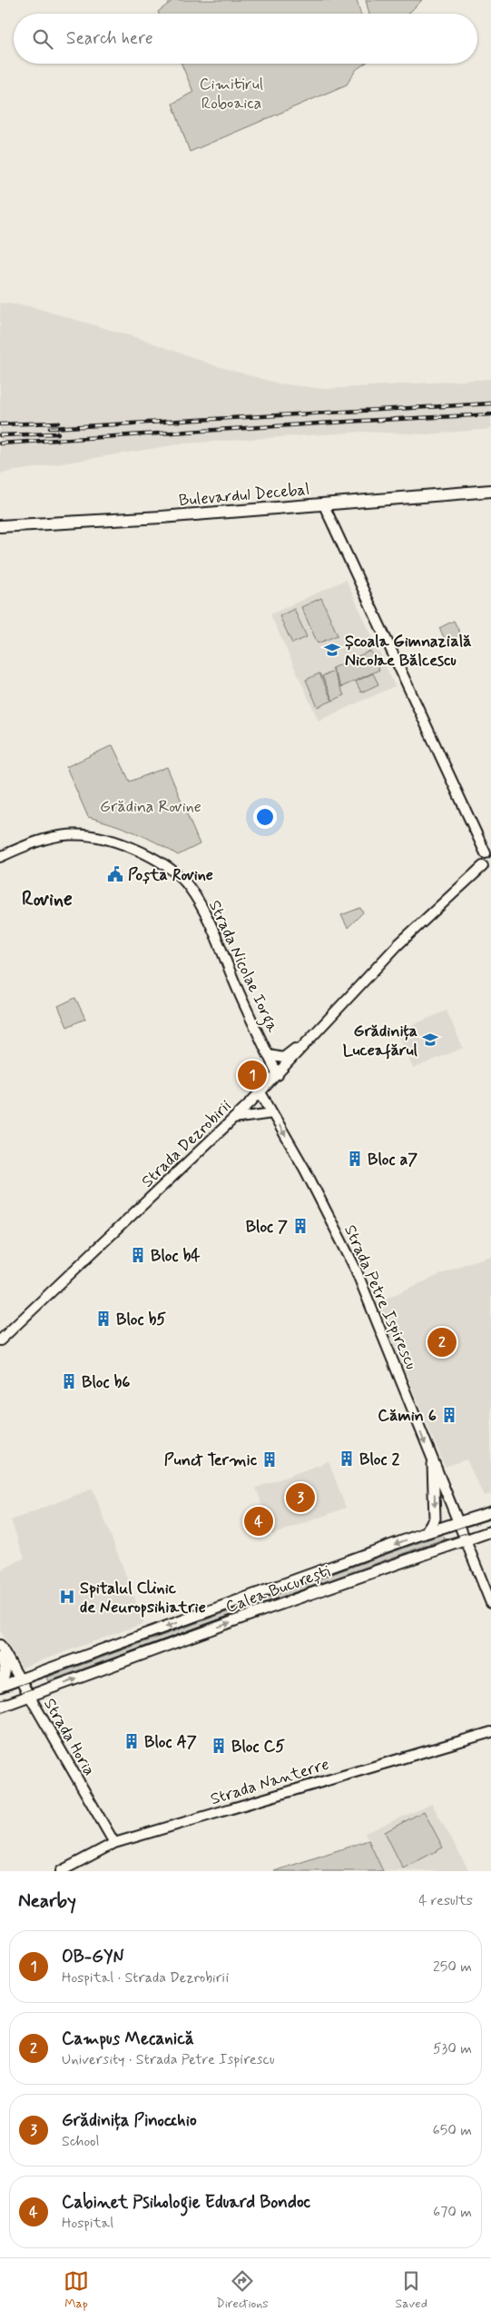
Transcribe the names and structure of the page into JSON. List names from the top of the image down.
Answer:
{
  "streets": {
    "main road": ["Bulevardul Decebal", "Calea București"],
    "street": [
      "Strada Nicolae Iorga",
      "Strada Dezrobirii",
      "Strada Petre Ispirescu",
      "Strada Horia",
      "Strada Nanterre"
    ]
  },
  "crossings": [
    ["Strada Nicolae Iorga", "Strada Dezrobirii"],
    ["Strada Dezrobirii", "Strada Petre Ispirescu"],
    ["Strada Petre Ispirescu", "Calea București"],
    ["Calea București", "Strada Horia"],
    ["Strada Horia", "Strada Nanterre"]
  ],
  "one_way": ["Strada Petre Ispirescu"],
  "districts": ["Rovine"],
  "parks": ["Cimitirul Roboaica", "Grădina Rovine"],
  "places": {
    "school or university": ["Școala Gimnazială Nicolae Bălcescu", "Grădinița Luceafărul"],
    "public building": ["Poșta Rovine"],
    "building": [
      "Bloc a7",
      "Bloc 7",
      "Bloc b4",
      "Bloc b5",
      "Bloc b6",
      "Cămin 6",
      "Bloc 2",
      "Punct Termic",
      "Bloc A7",
      "Bloc C5"
    ],
    "hospital": ["Spitalul Clinic de Neuropsihiatrie"]
  },
  "page": {
    "search": "Search here",
    "pins": [
      "1",
      "2",
      "3",
      "4"
    ],
    "heading": ["Nearby", "4 results"],
    "list": [
      {
        "mark": "1",
        "name": "OB-GYN",
        "note": "Hospital · Strada Dezrobirii",
        "value": "250 m"
      },
      {
        "mark": "2",
        "name": "Campus Mecanică",
        "note": "University · Strada Petre Ispirescu",
        "value": "530 m"
      },
      {
        "mark": "3",
        "name": "Grădinița Pinocchio",
        "note": "School",
        "value": "650 m"
      },
      {
        "mark": "4",
        "name": "Cabinet Psihologie Eduard Bondoc",
        "note": "Hospital",
        "value": "670 m"
      }
    ],
    "nav": ["Map", "Directions", "Saved"]
  }
}
